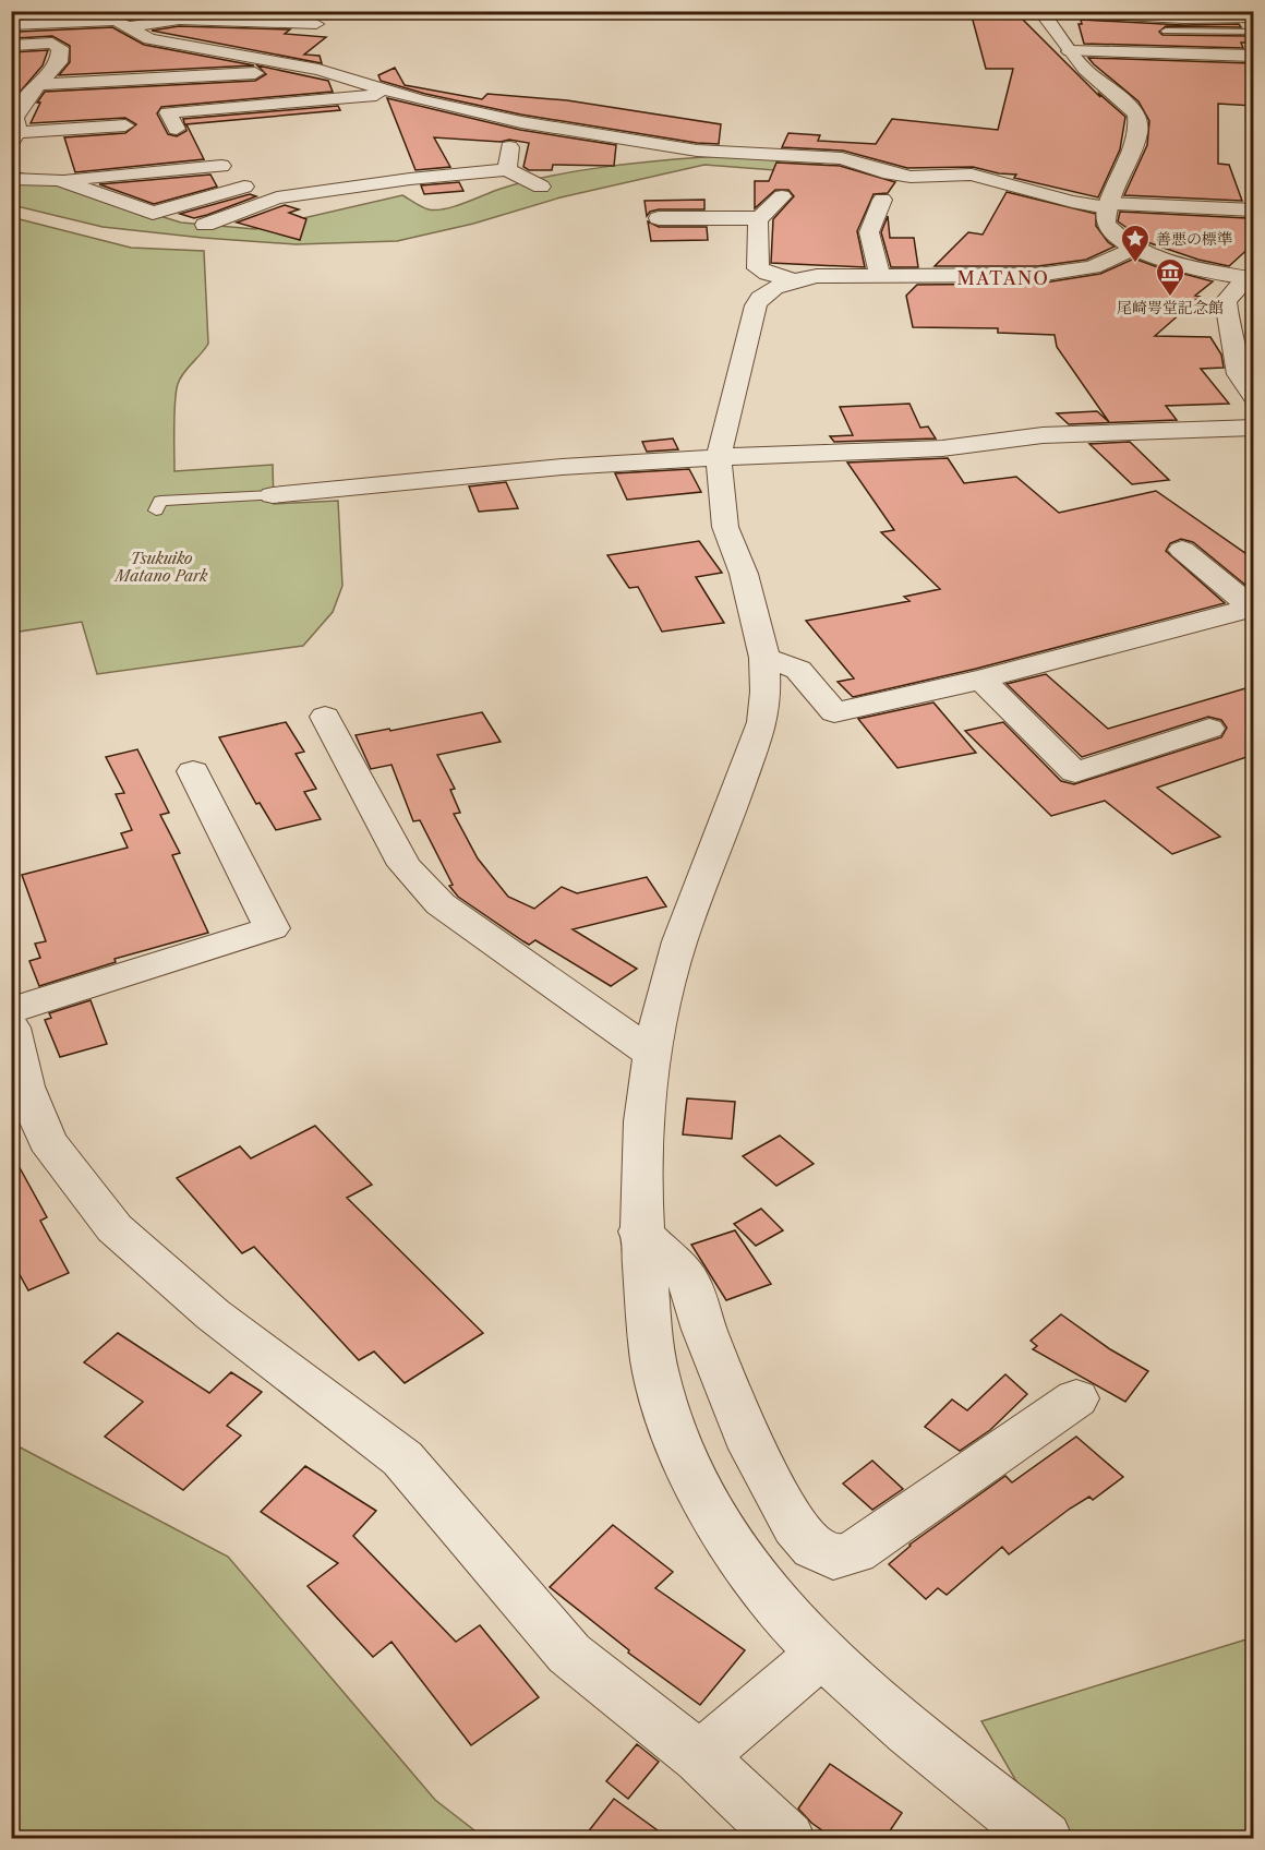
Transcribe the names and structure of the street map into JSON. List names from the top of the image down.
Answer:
{
  "districts": ["MATANO"],
  "parks": ["Tsukuiko Matano Park"],
  "places": {
    "place": ["善悪の標準"],
    "museum": ["尾崎咢堂記念館"]
  }
}
